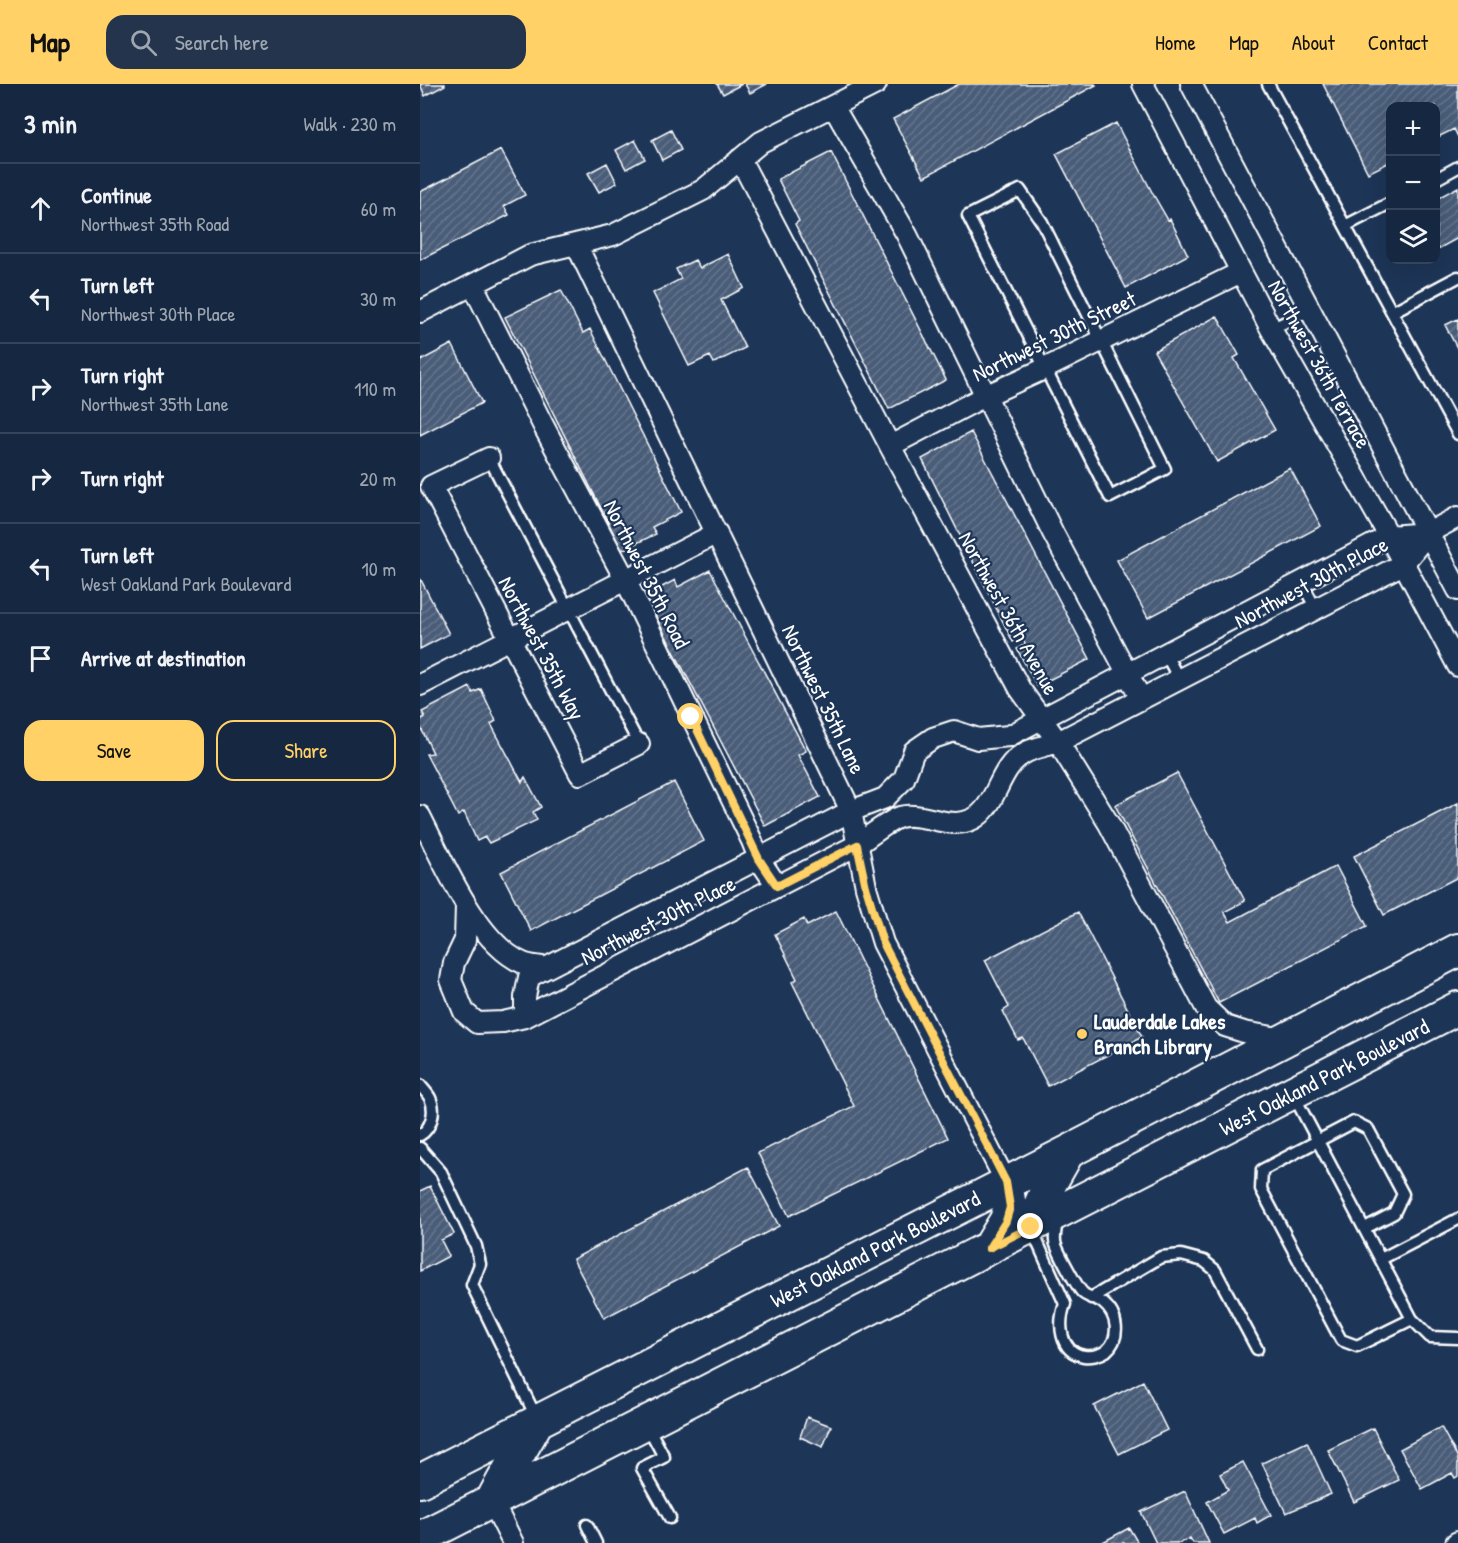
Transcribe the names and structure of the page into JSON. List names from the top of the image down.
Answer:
{
  "streets": {
    "main road": ["West Oakland Park Boulevard"],
    "street": [
      "Northwest 30th Street",
      "Northwest 36th Terrace",
      "Northwest 35th Road",
      "Northwest 30th Place",
      "Northwest 36th Avenue",
      "Northwest 35th Way",
      "Northwest 35th Lane"
    ]
  },
  "crossings": [
    ["Northwest 30th Street", "Northwest 36th Terrace"],
    ["Northwest 30th Street", "Northwest 36th Avenue"],
    ["Northwest 36th Terrace", "Northwest 30th Place"],
    ["Northwest 35th Road", "Northwest 30th Place"],
    ["Northwest 30th Place", "Northwest 36th Avenue"],
    ["Northwest 30th Place", "Northwest 35th Lane"],
    ["Northwest 36th Avenue", "West Oakland Park Boulevard"],
    ["Northwest 35th Lane", "West Oakland Park Boulevard"]
  ],
  "places": ["Lauderdale Lakes Branch Library"],
  "page": {
    "header": "Map",
    "search": "Search here",
    "nav": [
      "Home",
      "Map",
      "About",
      "Contact"
    ],
    "heading": ["3 min", "Walk · 230 m"],
    "map_buttons": ["+", "−"],
    "list": [
      ["Continue", "Northwest 35th Road", "60 m"],
      ["Turn left", "Northwest 30th Place", "30 m"],
      ["Turn right", "Northwest 35th Lane", "110 m"],
      ["Turn right", "20 m"],
      ["Turn left", "West Oakland Park Boulevard", "10 m"],
      "Arrive at destination"
    ],
    "buttons": ["Save", "Share"]
  }
}
